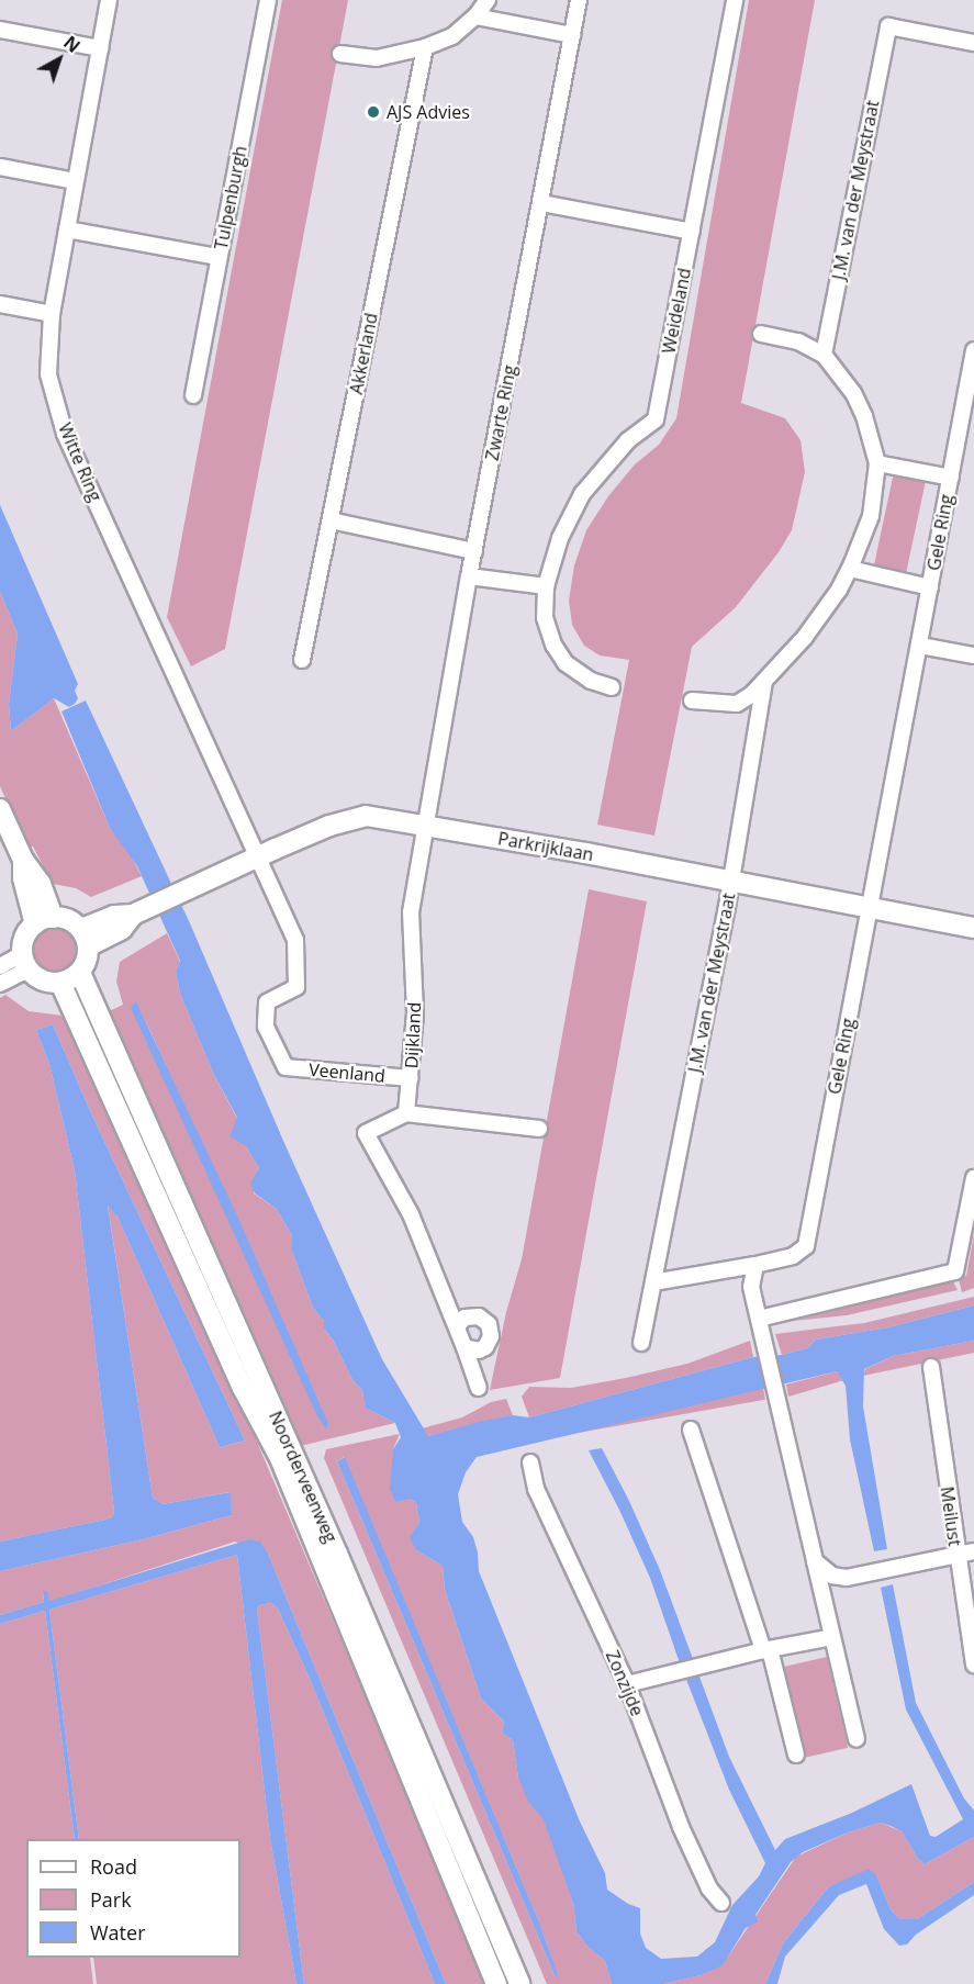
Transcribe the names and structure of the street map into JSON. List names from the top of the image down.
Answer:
{
  "streets": {
    "street": [
      "J.M. van der Meystraat",
      "Tulpenburgh",
      "Weideland",
      "Akkerland",
      "Zwarte Ring",
      "Witte Ring",
      "Gele Ring",
      "Parkrijklaan",
      "Dijkland",
      "Veenland",
      "Noorderveenweg",
      "Meilust",
      "Zonzijde"
    ]
  },
  "crossings": [
    ["J.M. van der Meystraat", "Parkrijklaan"],
    ["Zwarte Ring", "Parkrijklaan"],
    ["Zwarte Ring", "Dijkland"],
    ["Witte Ring", "Parkrijklaan"],
    ["Witte Ring", "Veenland"],
    ["Gele Ring", "Parkrijklaan"],
    ["Parkrijklaan", "Dijkland"],
    ["Parkrijklaan", "Veenland"],
    ["Parkrijklaan", "Noorderveenweg"],
    ["Dijkland", "Veenland"]
  ],
  "places": ["AJS Advies"],
  "legend": ["Road", "Park", "Water"],
  "north": "top right"
}
